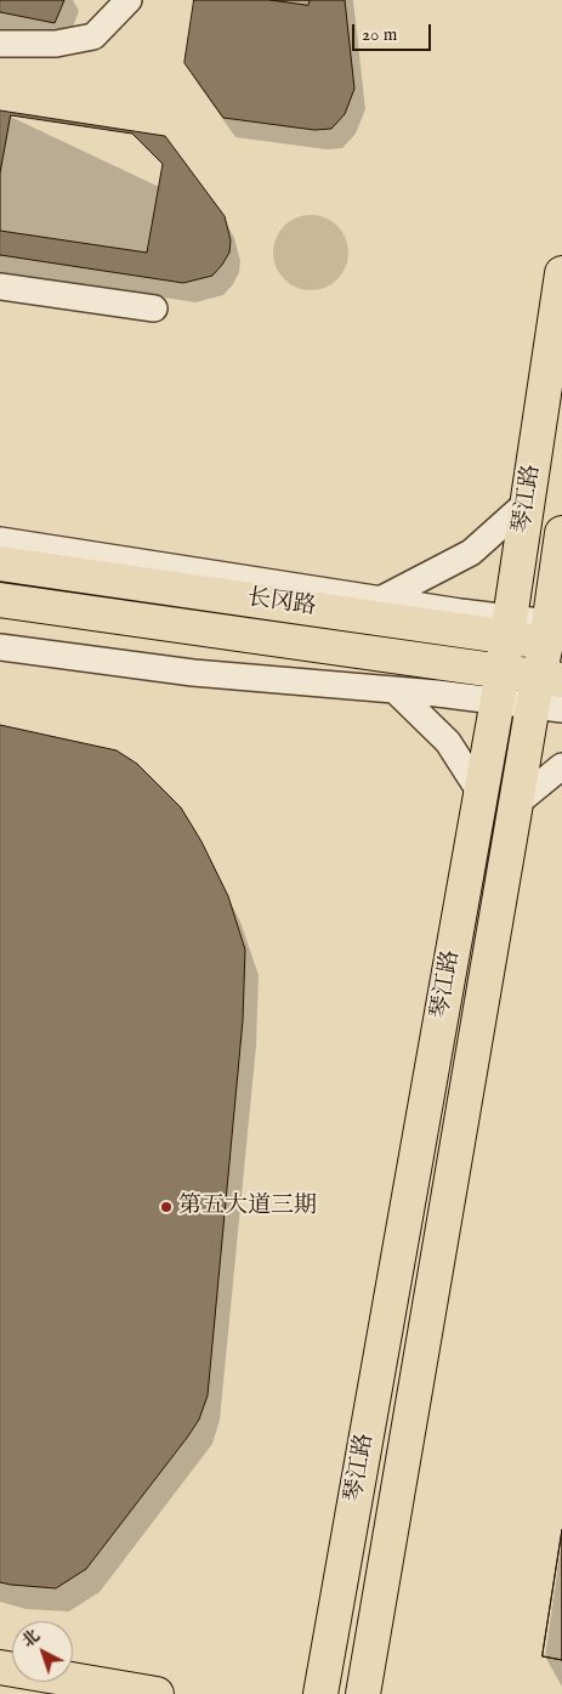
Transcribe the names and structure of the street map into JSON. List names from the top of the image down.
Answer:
{
  "streets": {
    "main road": ["琴江路", "长冈路"]
  },
  "crossings": [
    ["琴江路", "长冈路"]
  ],
  "places": ["第五大道三期"],
  "scale_bar": "20 m",
  "north": "top left"
}
